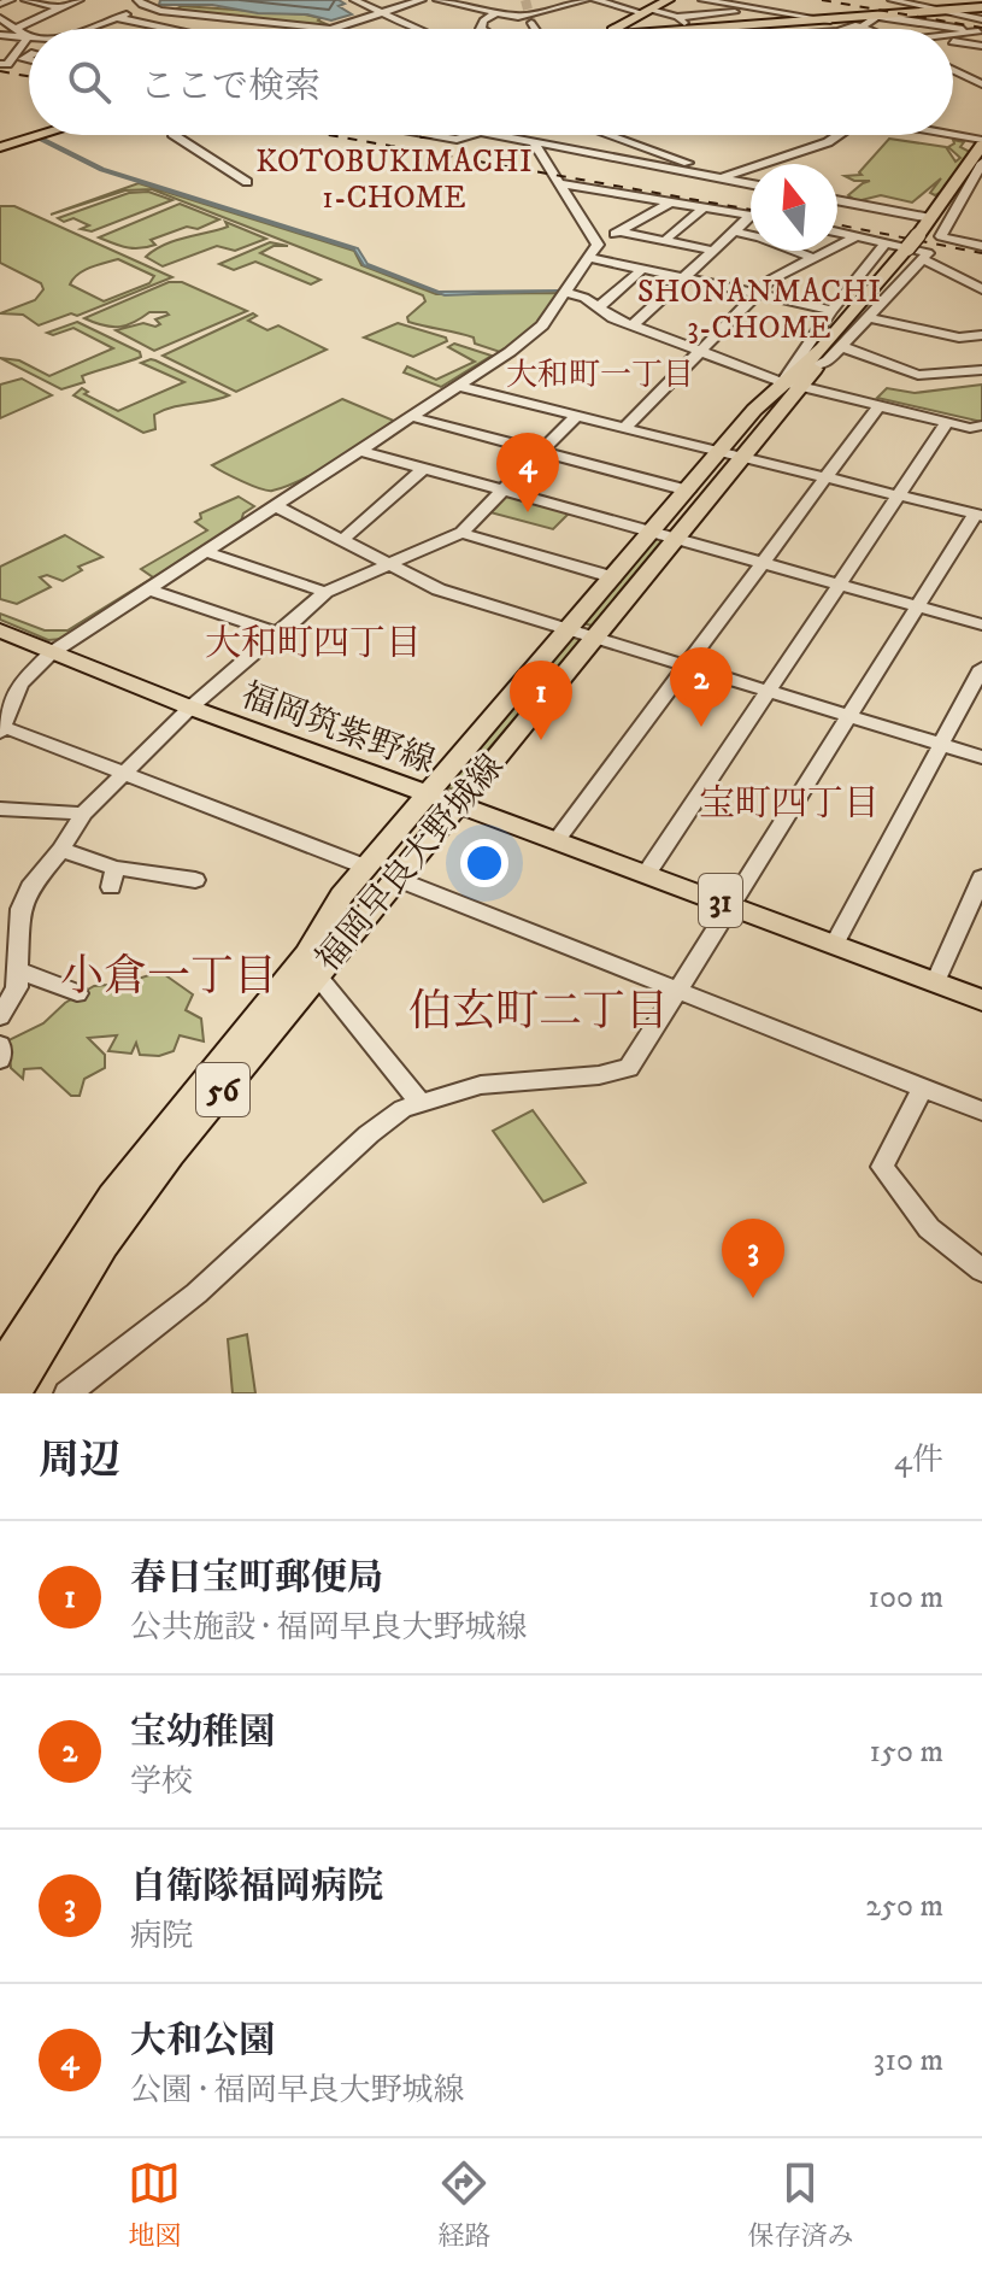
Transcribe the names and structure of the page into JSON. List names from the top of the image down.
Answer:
{
  "streets": {
    "main road": [
      "福岡筑紫野線",
      "福岡早良大野城線",
      "31",
      "56"
    ]
  },
  "crossings": [
    ["福岡筑紫野線", "福岡早良大野城線"]
  ],
  "districts": [
    "KOTOBUKIMACHI 1-CHOME",
    "SHONANMACHI 3-CHOME",
    "大和町一丁目",
    "大和町四丁目",
    "宝町四丁目",
    "小倉一丁目",
    "伯玄町二丁目"
  ],
  "north": "top",
  "page": {
    "search": "ここで検索",
    "pins": [
      "4",
      "2",
      "1",
      "3"
    ],
    "heading": ["周辺", "4件"],
    "list": [
      {
        "mark": "1",
        "name": "春日宝町郵便局",
        "note": "公共施設 · 福岡早良大野城線",
        "value": "100 m"
      },
      {
        "mark": "2",
        "name": "宝幼稚園",
        "note": "学校",
        "value": "150 m"
      },
      {
        "mark": "3",
        "name": "自衛隊福岡病院",
        "note": "病院",
        "value": "250 m"
      },
      {
        "mark": "4",
        "name": "大和公園",
        "note": "公園 · 福岡早良大野城線",
        "value": "310 m"
      }
    ],
    "nav": ["地図", "経路", "保存済み"]
  }
}
